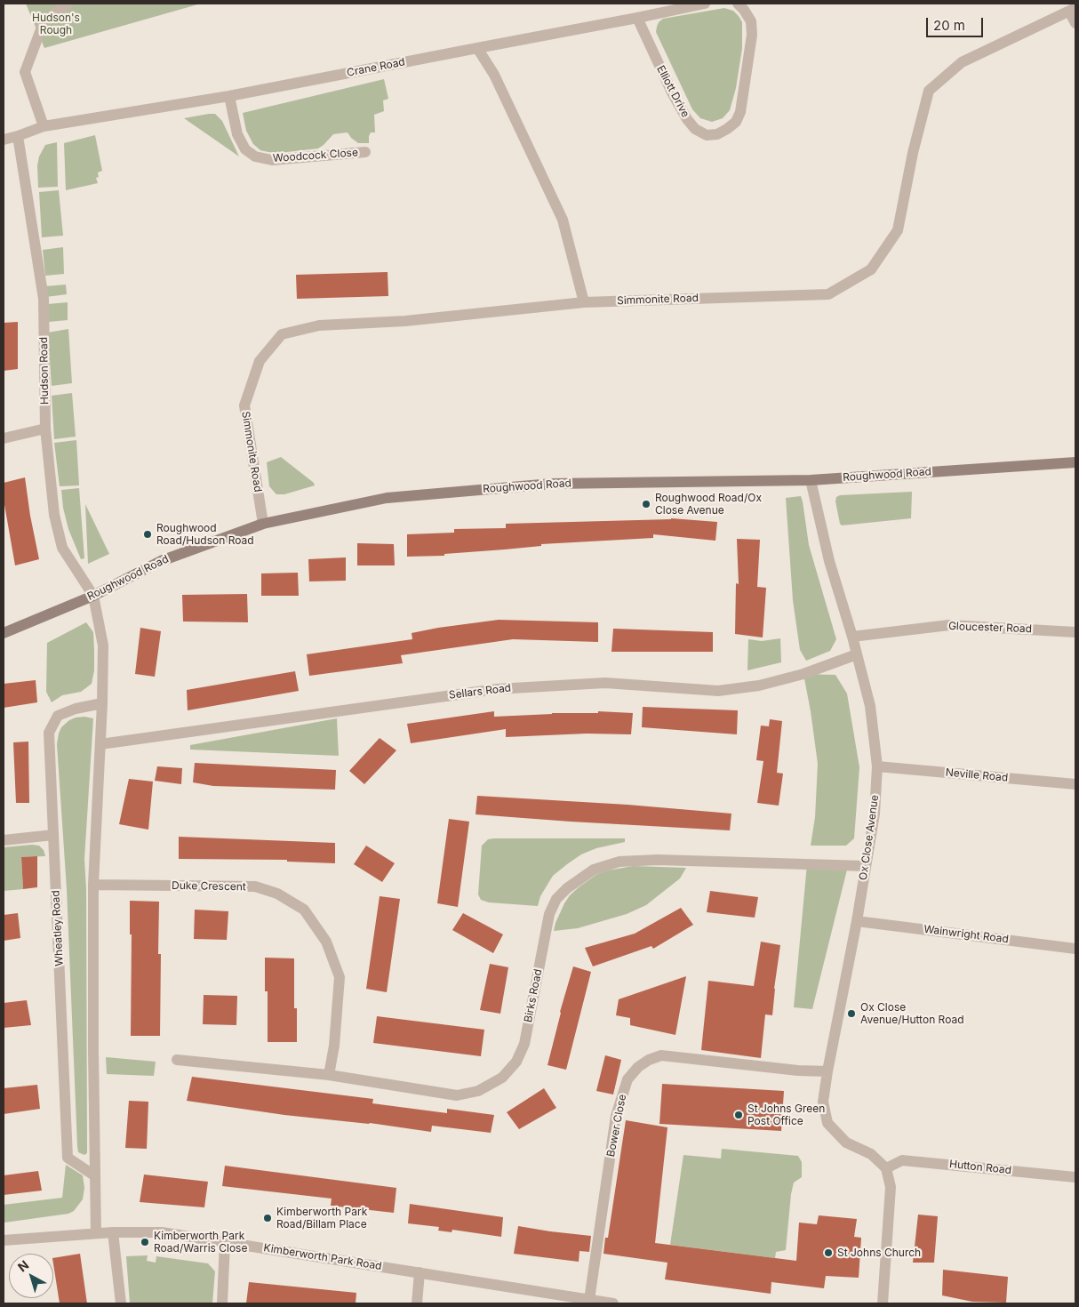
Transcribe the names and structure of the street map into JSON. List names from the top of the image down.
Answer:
{
  "streets": {
    "street": [
      "Crane Road",
      "Elliott Drive",
      "Woodcock Close",
      "Simmonite Road",
      "Hudson Road",
      "Roughwood Road",
      "Gloucester Road",
      "Sellars Road",
      "Neville Road",
      "Ox Close Avenue",
      "Duke Crescent",
      "Wheatley Road",
      "Wainwright Road",
      "Birks Road",
      "Bower Close",
      "Hutton Road",
      "Kimberworth Park Road"
    ]
  },
  "crossings": [
    ["Crane Road", "Woodcock Close"],
    ["Crane Road", "Hudson Road"],
    ["Simmonite Road", "Roughwood Road"],
    ["Hudson Road", "Roughwood Road"],
    ["Roughwood Road", "Ox Close Avenue"],
    ["Gloucester Road", "Ox Close Avenue"],
    ["Sellars Road", "Ox Close Avenue"],
    ["Neville Road", "Ox Close Avenue"],
    ["Ox Close Avenue", "Wainwright Road"],
    ["Ox Close Avenue", "Birks Road"],
    ["Ox Close Avenue", "Bower Close"],
    ["Ox Close Avenue", "Hutton Road"],
    ["Duke Crescent", "Birks Road"],
    ["Bower Close", "Kimberworth Park Road"]
  ],
  "parks": ["Hudson's Rough"],
  "places": [
    "Roughwood Road/Ox Close Avenue",
    "Roughwood Road/Hudson Road",
    "Ox Close Avenue/Hutton Road",
    "St Johns Green Post Office",
    "Kimberworth Park Road/Billam Place",
    "Kimberworth Park Road/Warris Close",
    "St Johns Church"
  ],
  "scale_bar": "20 m",
  "north": "top left"
}
